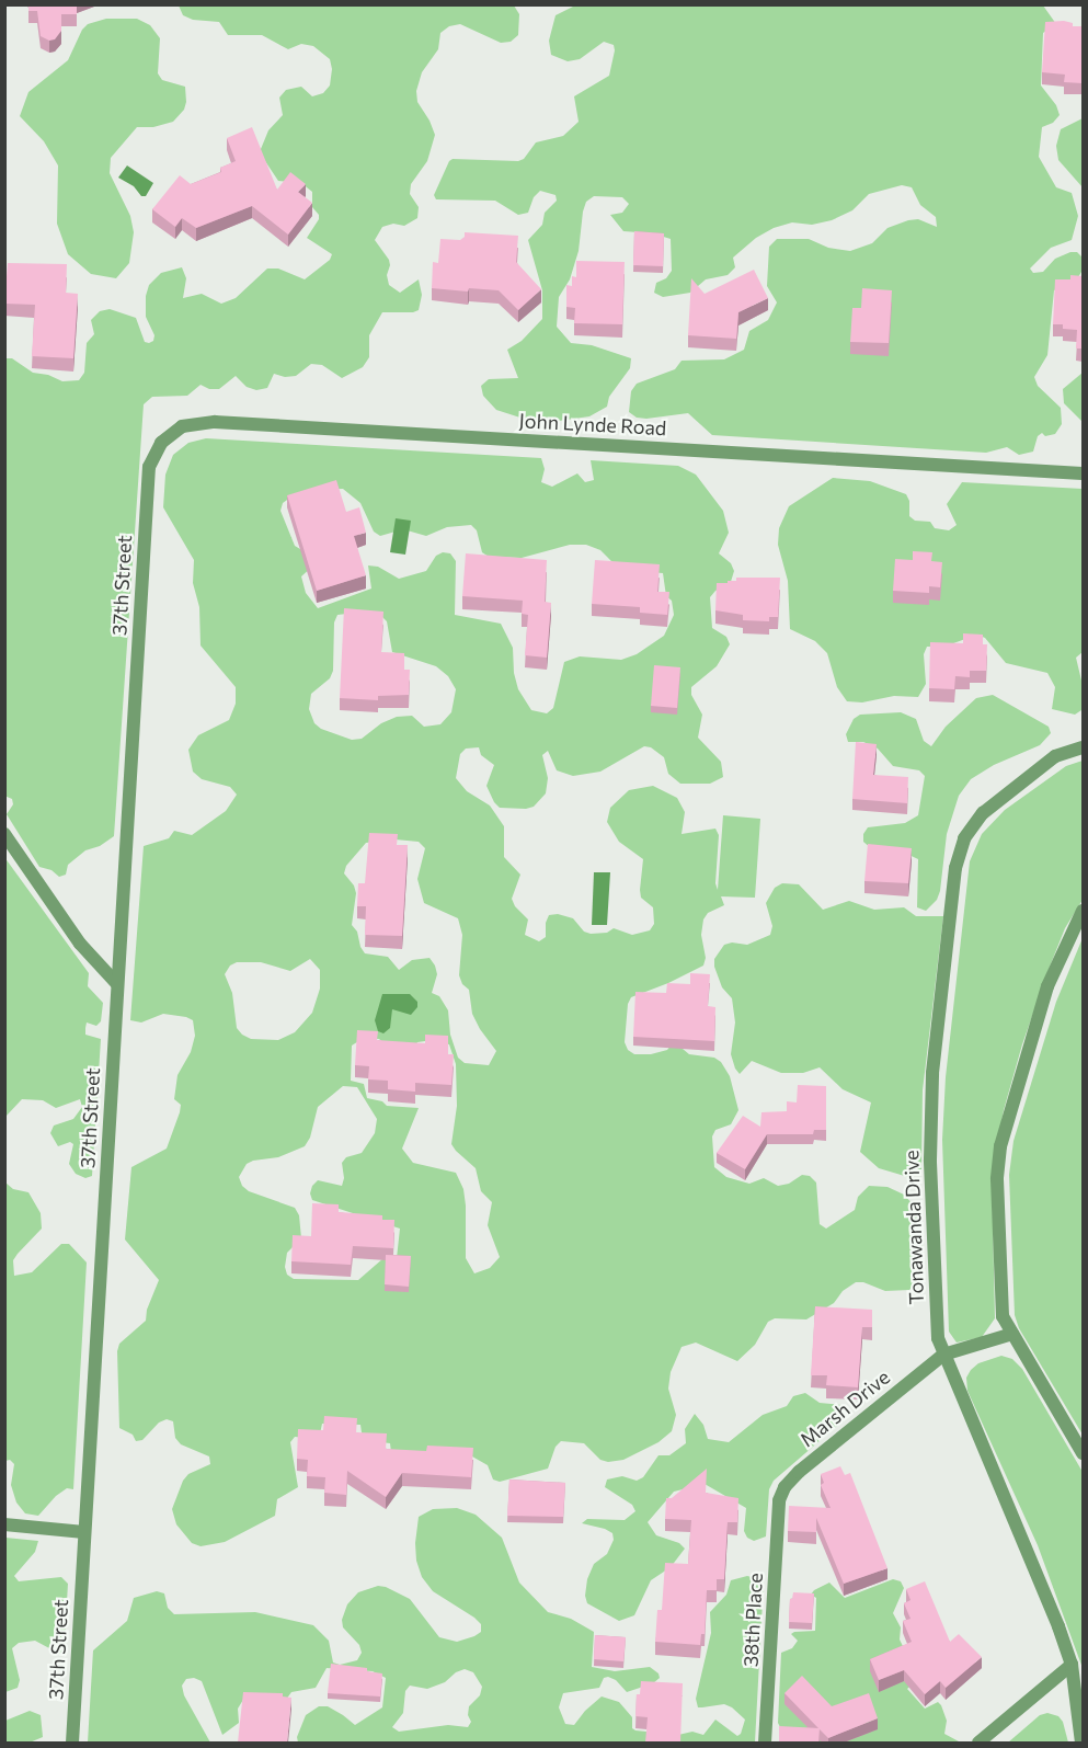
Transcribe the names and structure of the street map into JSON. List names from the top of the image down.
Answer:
{
  "streets": {
    "street": [
      "John Lynde Road",
      "37th Street",
      "Tonawanda Drive",
      "Marsh Drive",
      "38th Place"
    ]
  },
  "crossings": [
    ["John Lynde Road", "37th Street"],
    ["Tonawanda Drive", "Marsh Drive"],
    ["Marsh Drive", "38th Place"]
  ]
}
